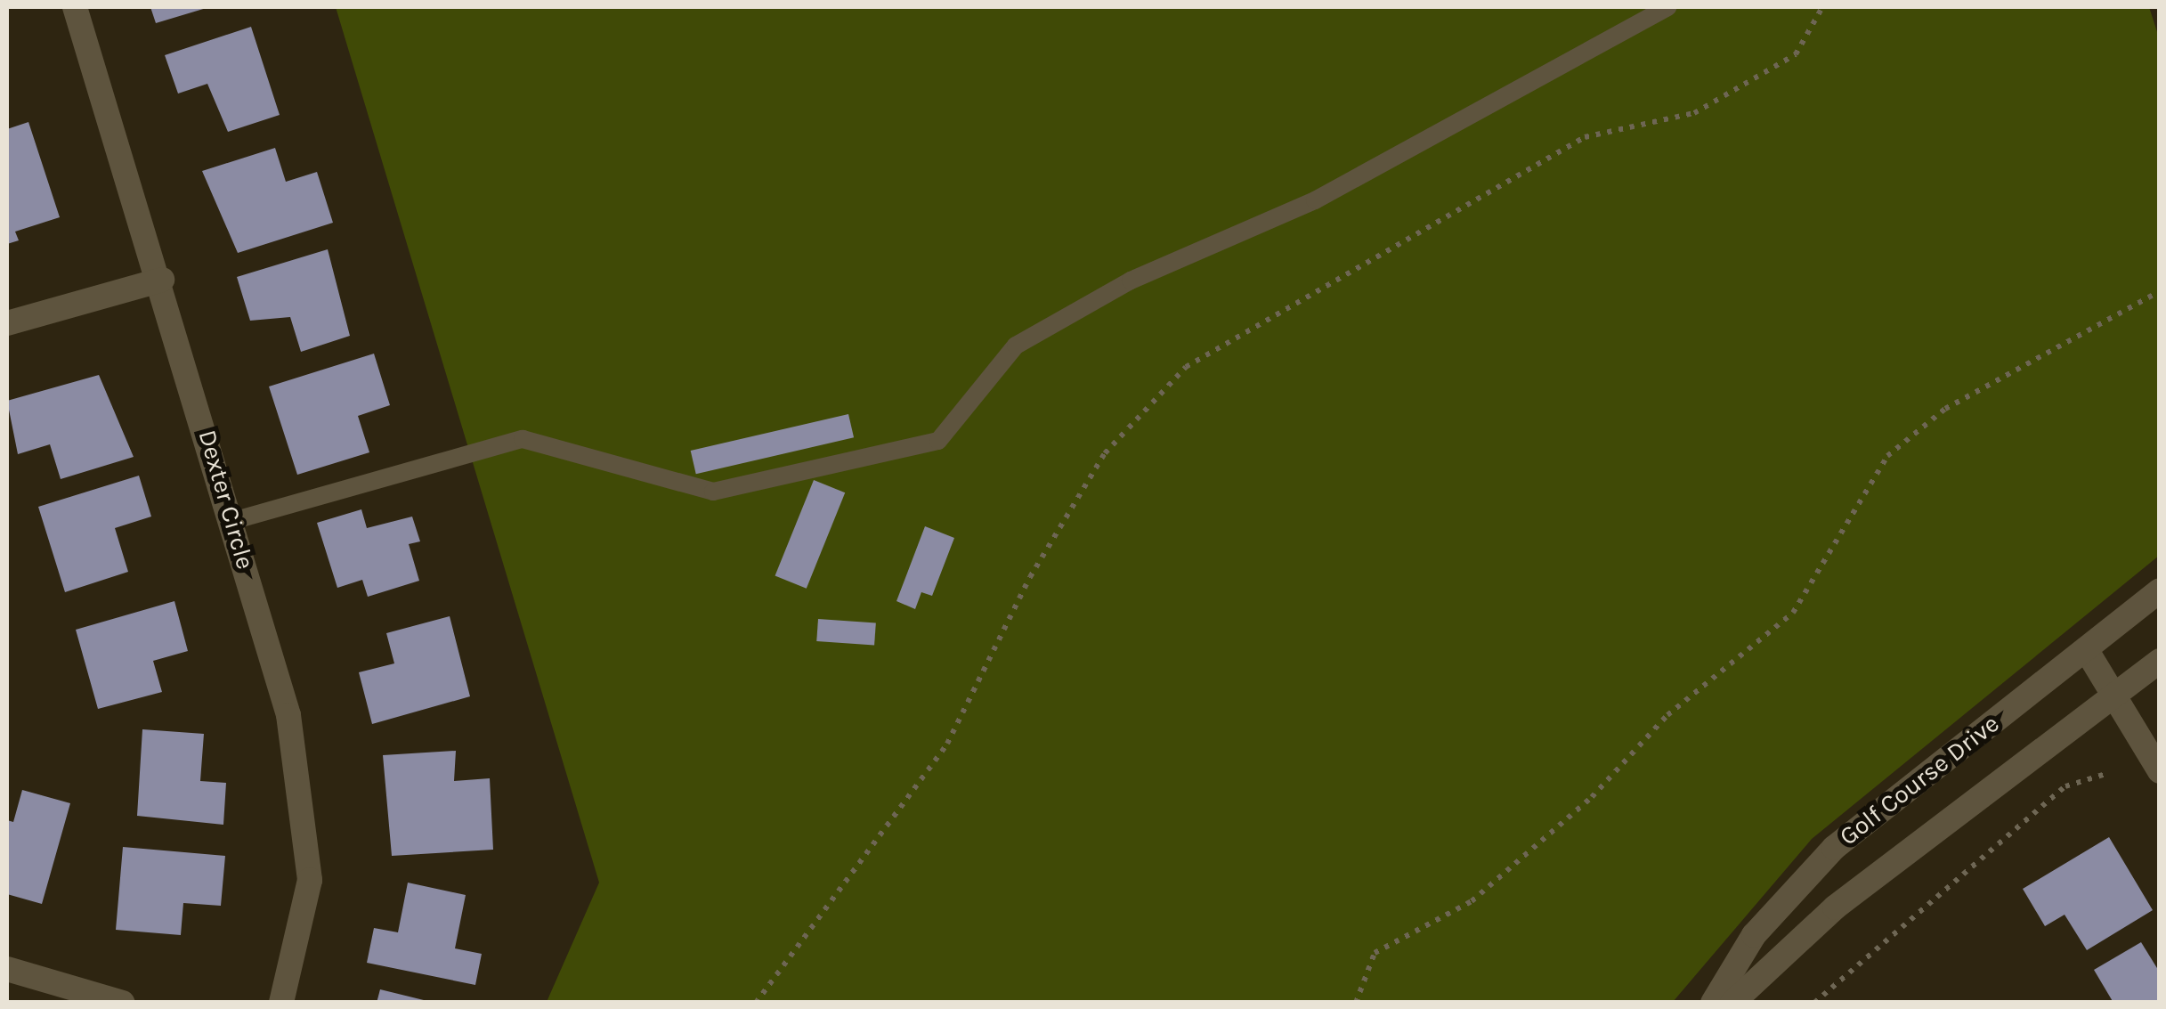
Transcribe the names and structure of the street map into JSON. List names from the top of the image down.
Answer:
{
  "streets": {
    "street": ["Dexter Circle", "Golf Course Drive"]
  }
}
